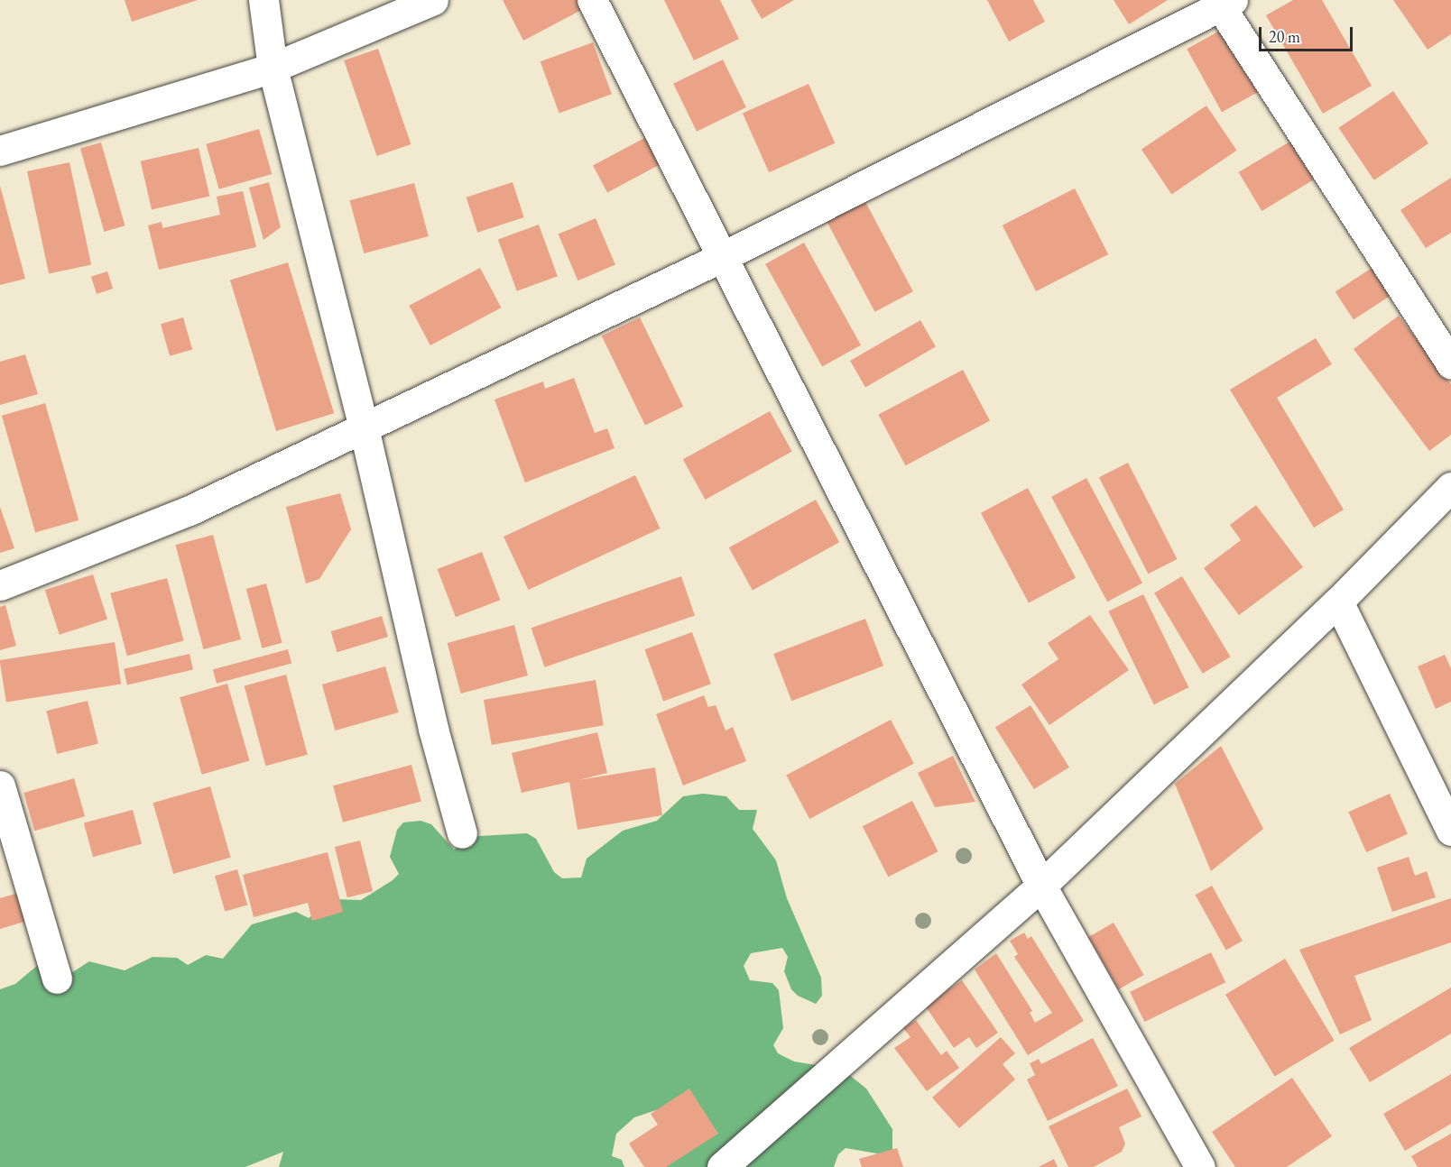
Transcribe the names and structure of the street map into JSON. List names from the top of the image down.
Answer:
{
  "scale_bar": "20 m"
}
